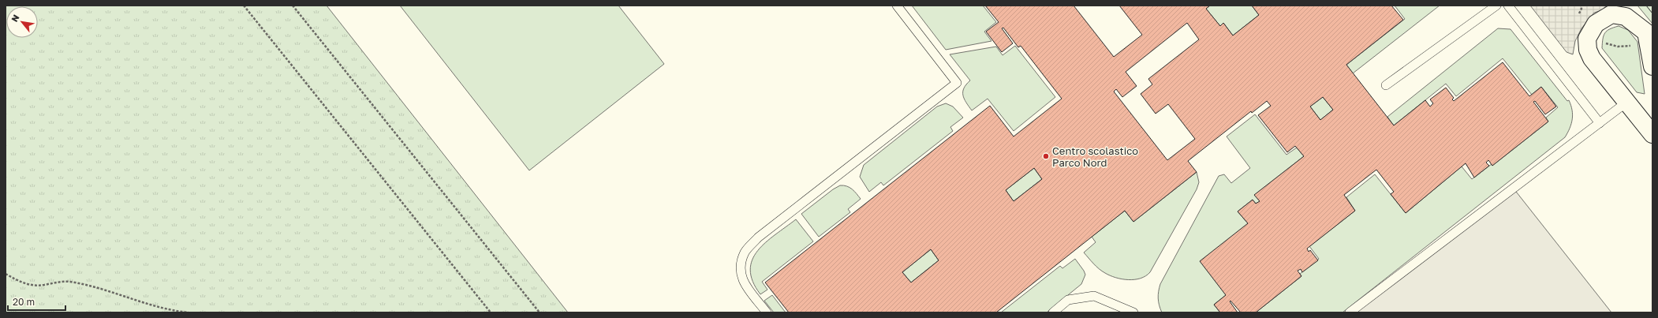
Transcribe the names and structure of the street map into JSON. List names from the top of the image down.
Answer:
{
  "places": ["Centro scolastico Parco Nord"],
  "scale_bar": "20 m",
  "north": "top left"
}
